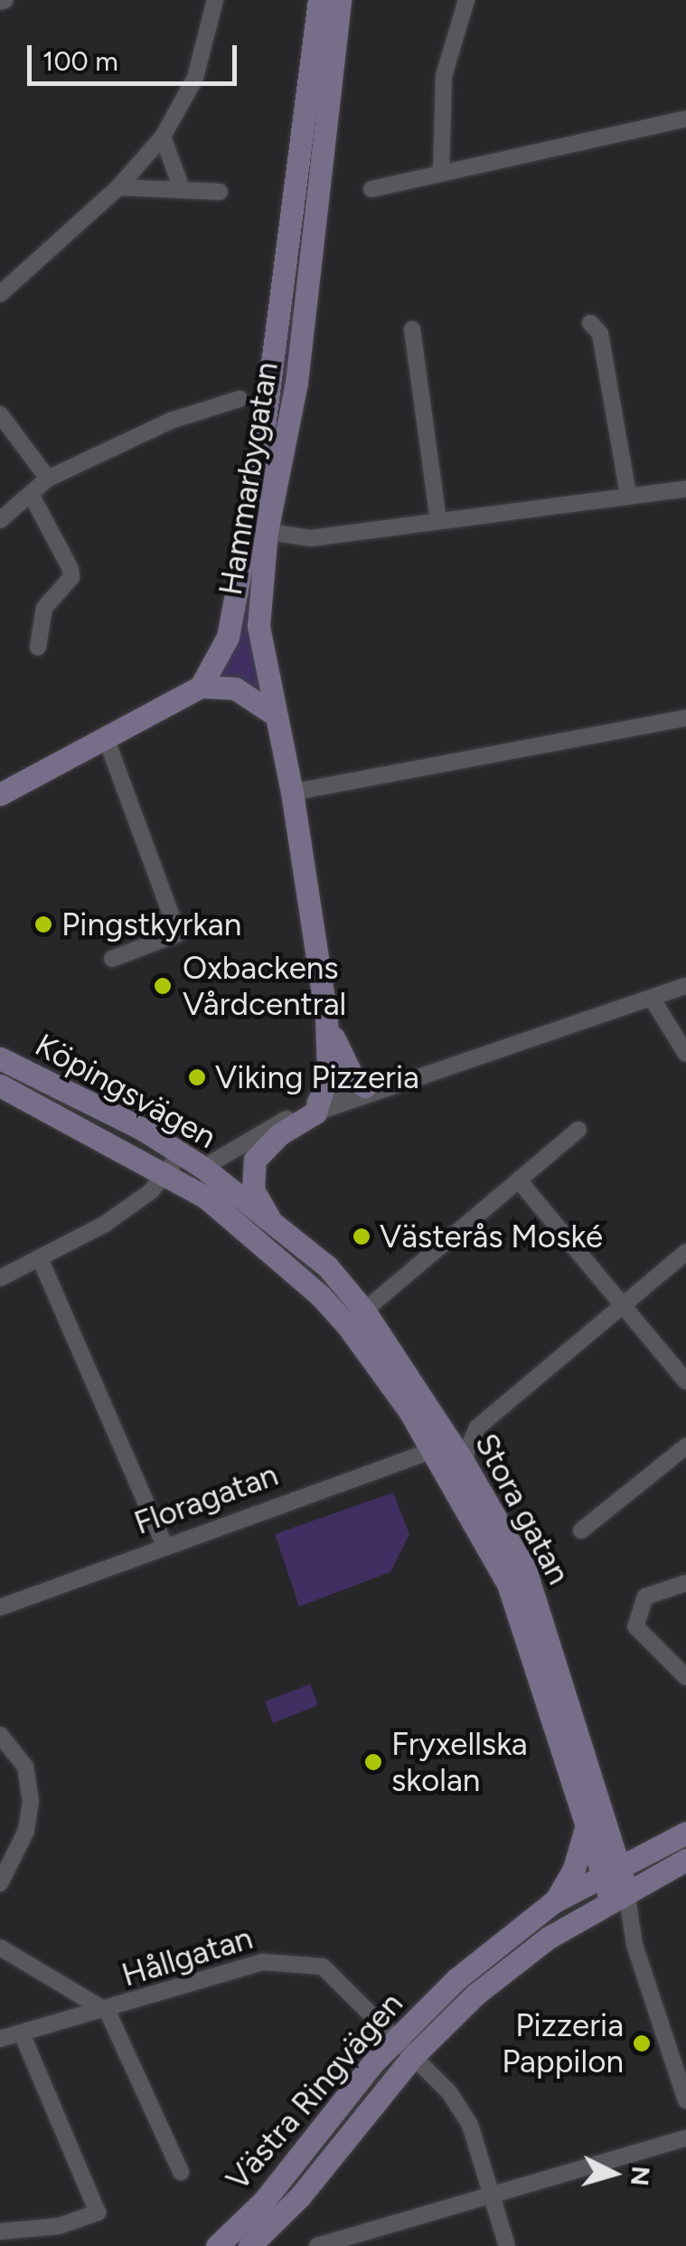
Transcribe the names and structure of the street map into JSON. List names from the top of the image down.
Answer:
{
  "streets": {
    "main road": [
      "Hammarbygatan",
      "Köpingsvägen",
      "Stora gatan",
      "Västra Ringvägen"
    ],
    "street": ["Floragatan", "Hållgatan"]
  },
  "crossings": [
    ["Köpingsvägen", "Stora gatan"],
    ["Floragatan", "Stora gatan"],
    ["Stora gatan", "Västra Ringvägen"],
    ["Hållgatan", "Västra Ringvägen"]
  ],
  "places": [
    "Pingstkyrkan",
    "Oxbackens Vårdcentral",
    "Viking Pizzeria",
    "Västerås Moské",
    "Fryxellska skolan",
    "Pizzeria Pappilon"
  ],
  "scale_bar": "100 m",
  "north": "right"
}
